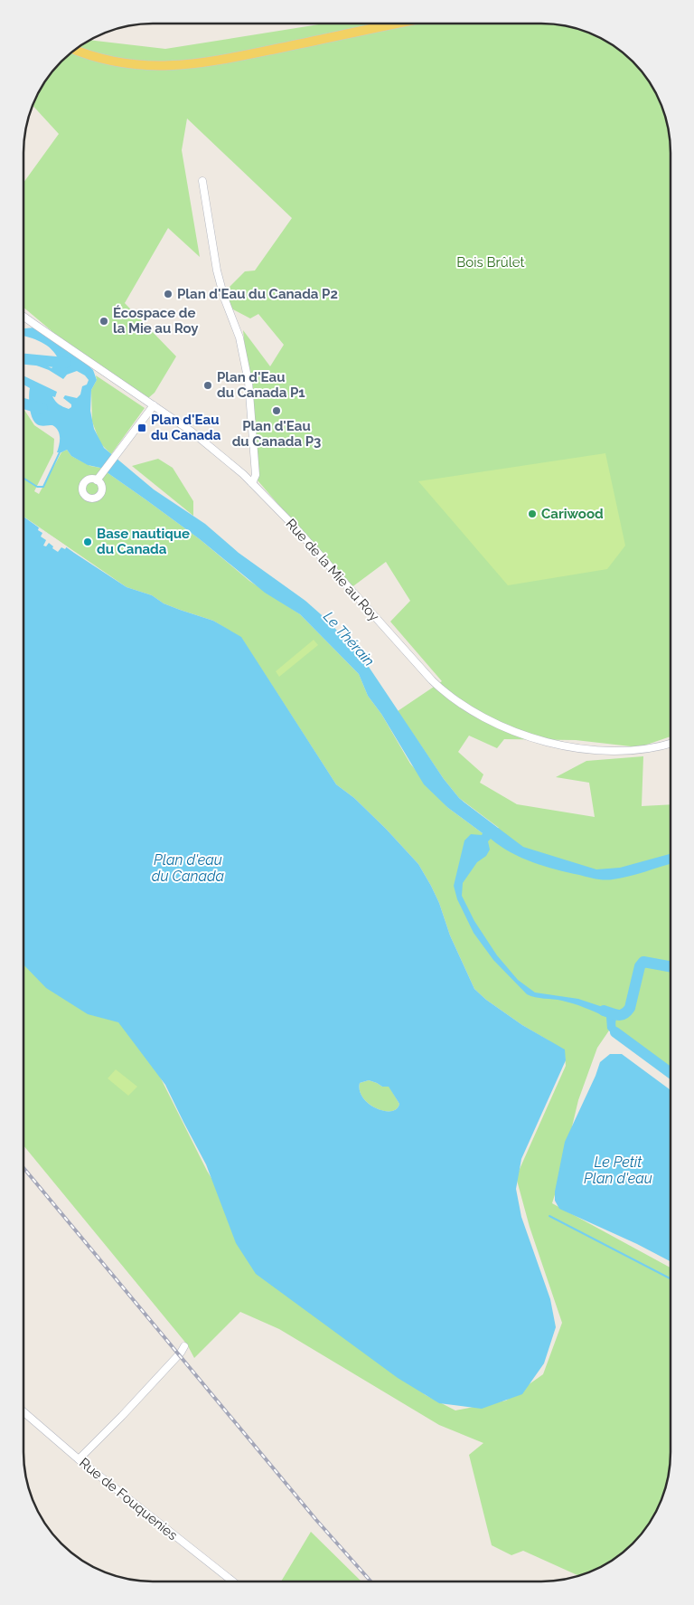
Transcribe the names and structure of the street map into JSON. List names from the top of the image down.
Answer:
{
  "streets": {
    "street": ["Rue de la Mie au Roy", "Rue de Fouquenies"]
  },
  "water": ["Le Thérain", "Plan d'eau du Canada", "Le Petit Plan d'eau"],
  "parks": ["Bois Brûlet"],
  "places": {
    "other": [
      "Plan d'Eau du Canada P2",
      "Écospace de la Mie au Roy",
      "Plan d'Eau du Canada P1",
      "Plan d'Eau du Canada P3",
      "Cariwood",
      "Base nautique du Canada"
    ],
    "transit": ["Plan d'Eau du Canada"]
  }
}
